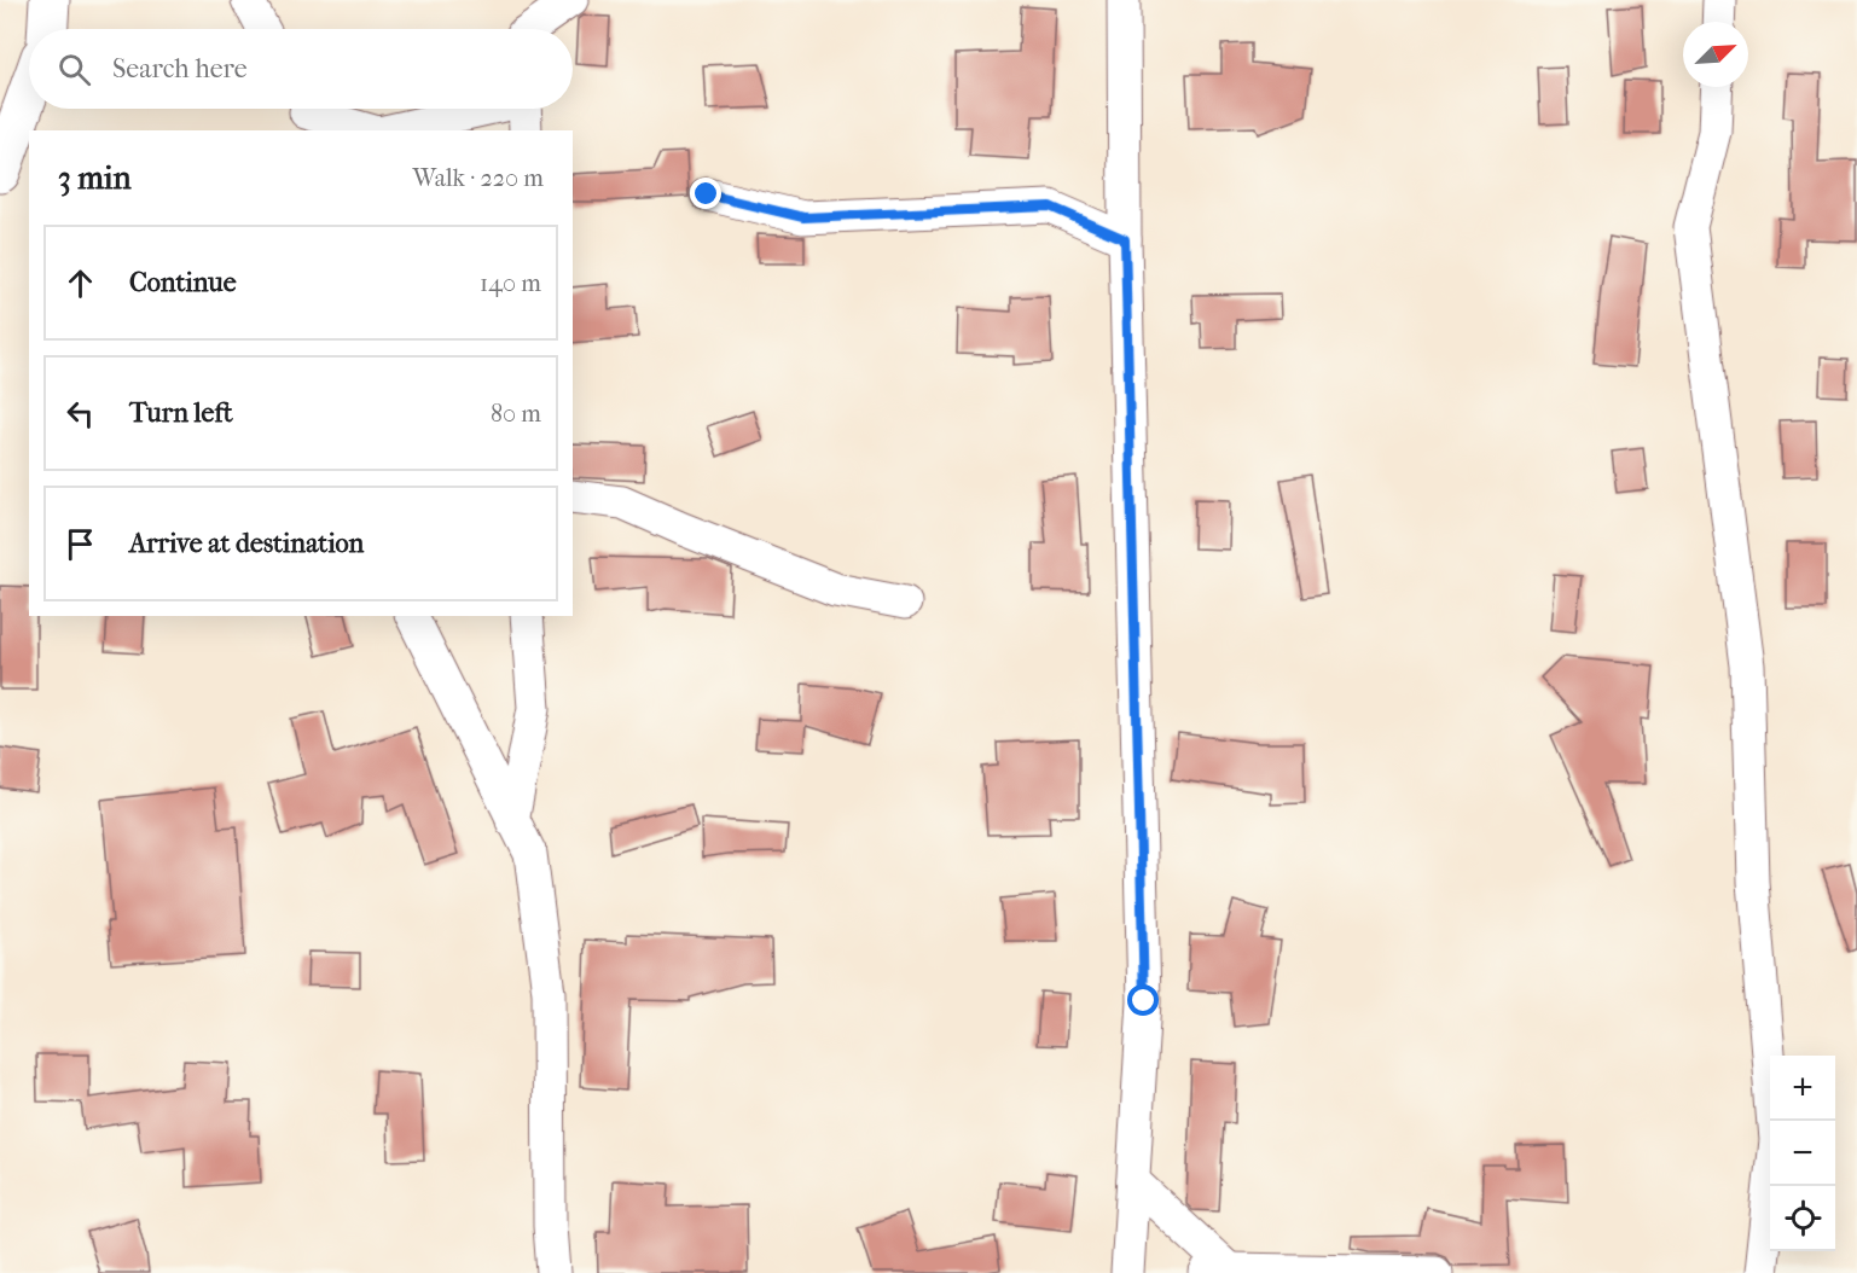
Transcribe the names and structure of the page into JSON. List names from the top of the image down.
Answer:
{
  "north": "top right",
  "page": {
    "search": "Search here",
    "heading": ["3 min", "Walk · 220 m"],
    "list": [
      ["Continue", "140 m"],
      ["Turn left", "80 m"],
      "Arrive at destination"
    ],
    "map_buttons": ["+", "−"]
  }
}
